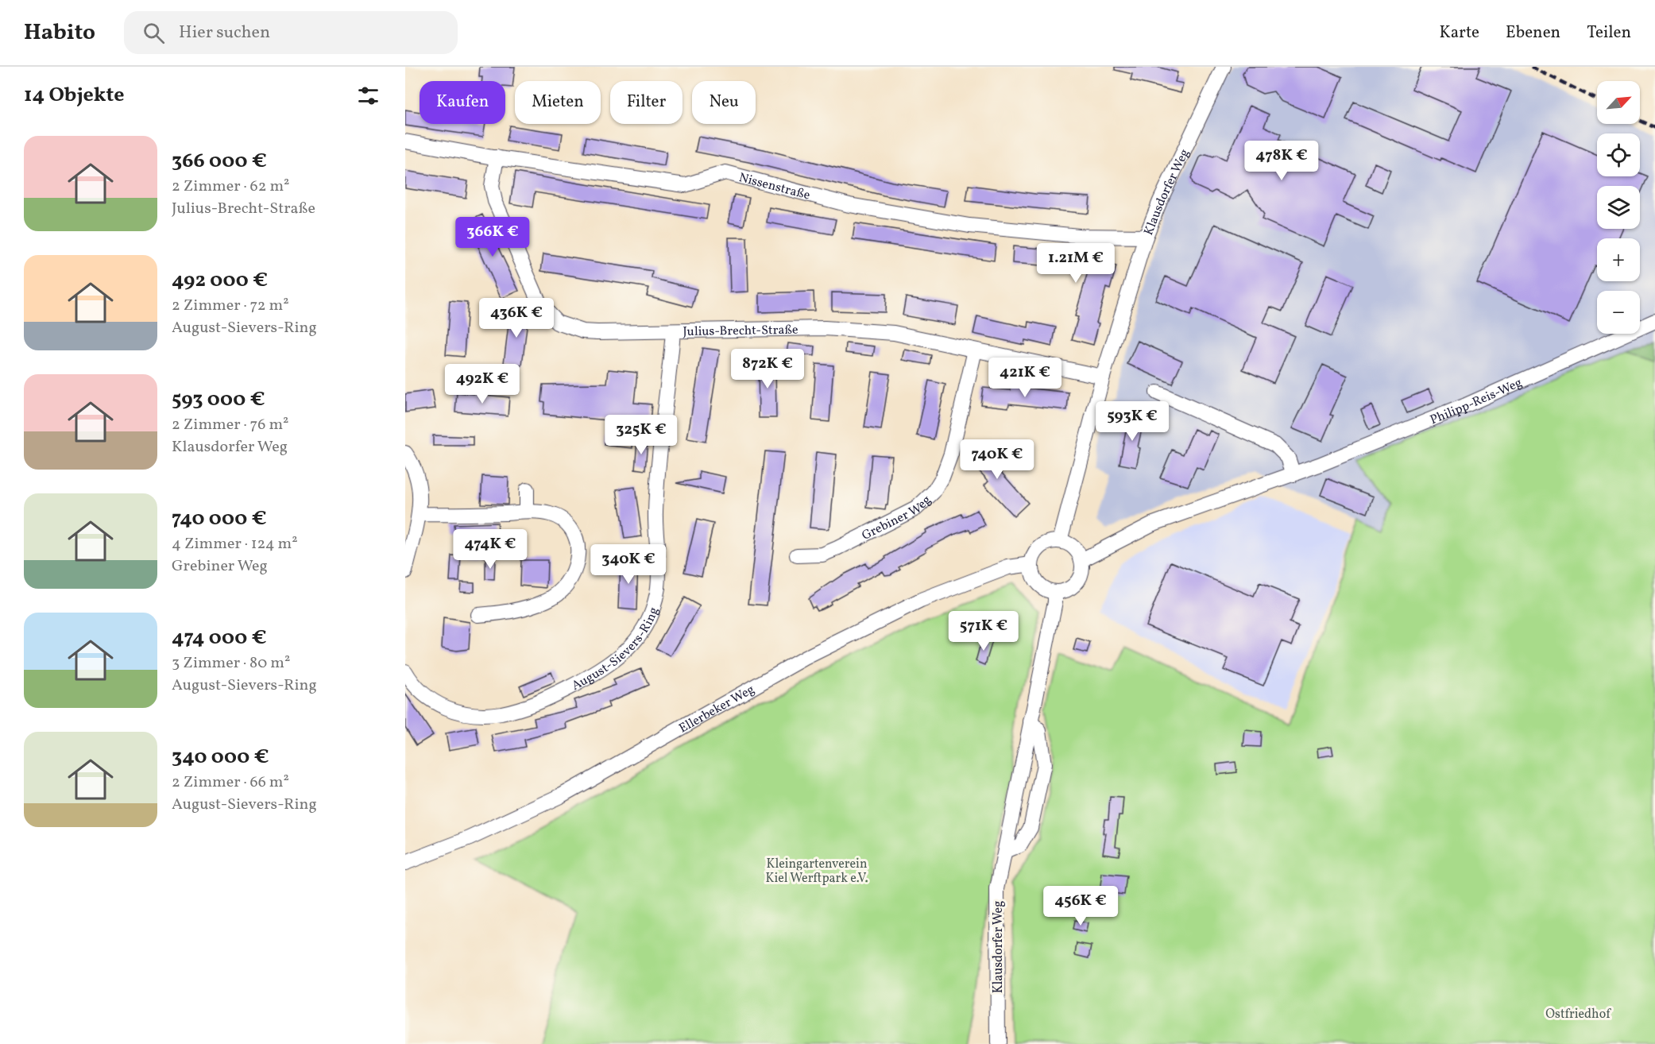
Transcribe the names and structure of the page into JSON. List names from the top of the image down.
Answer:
{
  "streets": {
    "street": [
      "Nissenstraße",
      "Klausdorfer Weg",
      "Julius-Brecht-Straße",
      "Philipp-Reis-Weg",
      "Grebiner Weg",
      "August-Sievers-Ring",
      "Ellerbeker Weg"
    ]
  },
  "crossings": [
    ["Nissenstraße", "Klausdorfer Weg"],
    ["Nissenstraße", "Julius-Brecht-Straße"],
    ["Klausdorfer Weg", "Julius-Brecht-Straße"],
    ["Klausdorfer Weg", "Philipp-Reis-Weg"],
    ["Klausdorfer Weg", "Ellerbeker Weg"],
    ["Julius-Brecht-Straße", "Grebiner Weg"],
    ["Julius-Brecht-Straße", "August-Sievers-Ring"],
    ["Philipp-Reis-Weg", "Ellerbeker Weg"]
  ],
  "parks": ["Kleingartenverein Kiel Werftpark e.V.", "Ostfriedhof"],
  "north": "top right",
  "page": {
    "header": "Habito",
    "search": "Hier suchen",
    "nav": ["Karte", "Ebenen", "Teilen"],
    "heading": "14 Objekte",
    "map_buttons": ["+", "−"],
    "chip": [
      "Kaufen",
      "Mieten",
      "Filter",
      "Neu"
    ],
    "list": [
      {
        "name": "366 000 €",
        "note": "2 Zimmer · 62 m² · Julius-Brecht-Straße"
      },
      {
        "name": "492 000 €",
        "note": "2 Zimmer · 72 m² · August-Sievers-Ring"
      },
      {
        "name": "593 000 €",
        "note": "2 Zimmer · 76 m² · Klausdorfer Weg"
      },
      {
        "name": "740 000 €",
        "note": "4 Zimmer · 124 m² · Grebiner Weg"
      },
      {
        "name": "474 000 €",
        "note": "3 Zimmer · 80 m² · August-Sievers-Ring"
      },
      {
        "name": "340 000 €",
        "note": "2 Zimmer · 66 m² · August-Sievers-Ring"
      }
    ],
    "price": [
      "478K €",
      "366K €",
      "1.21M €",
      "436K €",
      "872K €",
      "421K €",
      "492K €",
      "593K €",
      "325K €",
      "740K €",
      "474K €",
      "340K €",
      "571K €",
      "456K €"
    ]
  }
}
